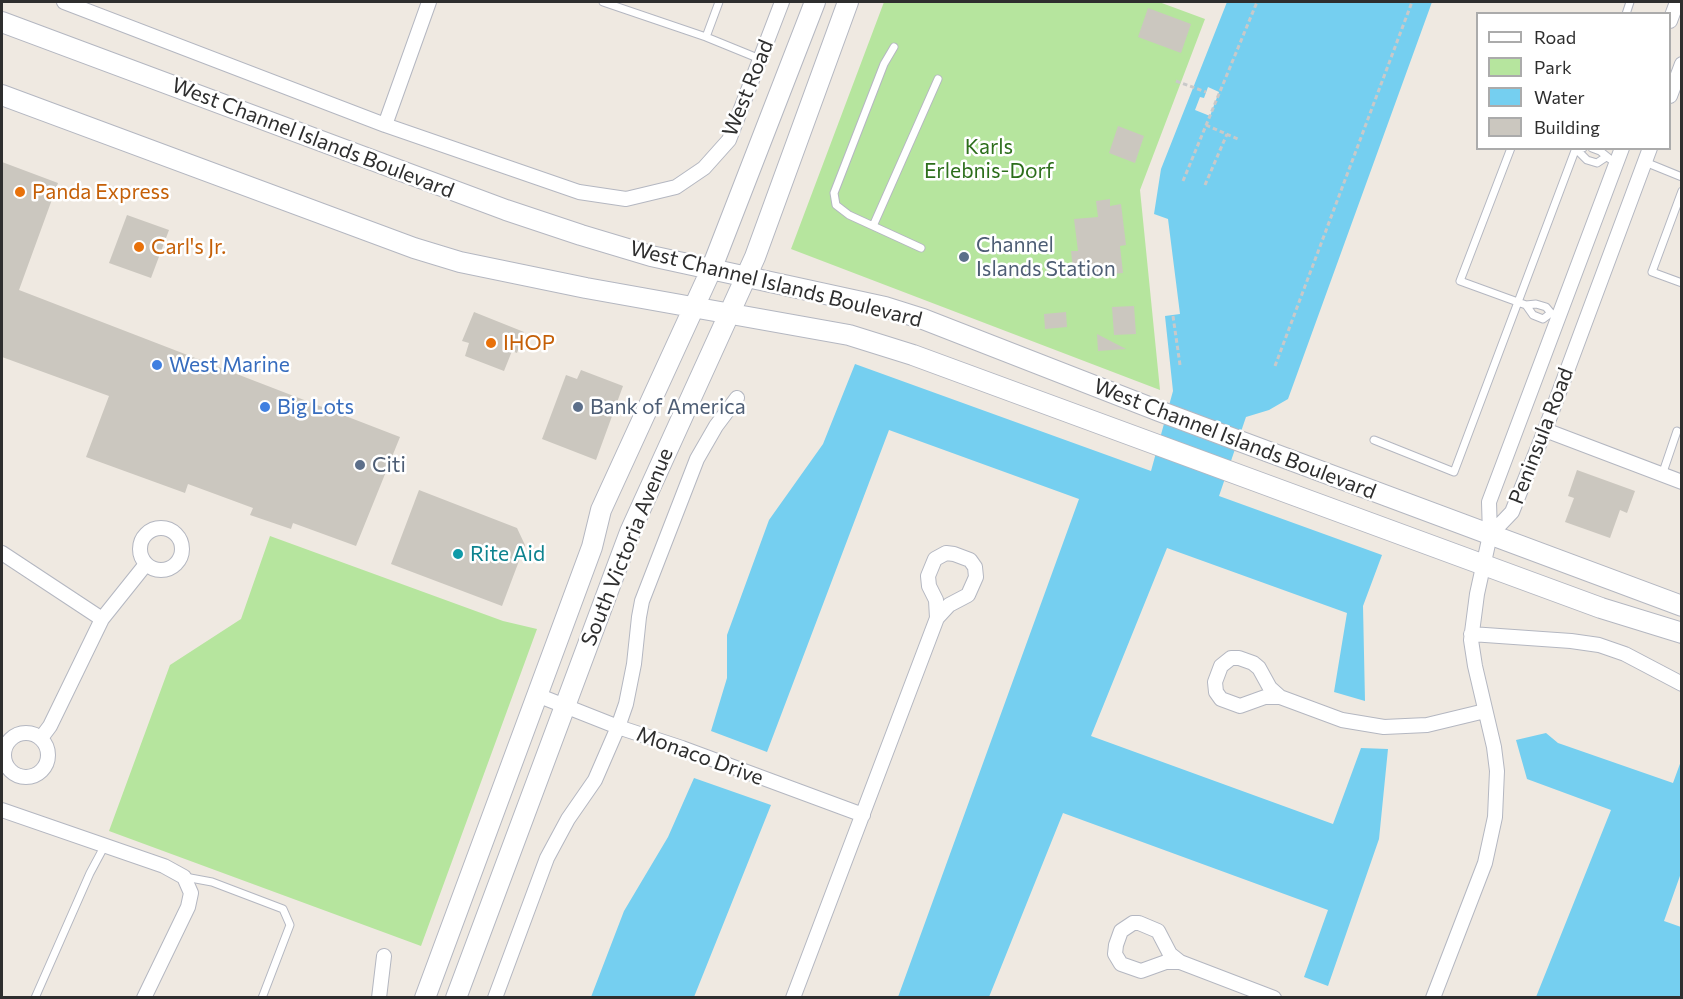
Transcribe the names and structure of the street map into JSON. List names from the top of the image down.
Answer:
{
  "streets": {
    "main road": ["West Channel Islands Boulevard", "South Victoria Avenue"],
    "street": ["West Road", "Peninsula Road", "Monaco Drive"]
  },
  "crossings": [
    ["West Channel Islands Boulevard", "Peninsula Road"],
    ["West Channel Islands Boulevard", "South Victoria Avenue"],
    ["South Victoria Avenue", "Monaco Drive"]
  ],
  "parks": ["Karls Erlebnis-Dorf"],
  "places": [
    "Panda Express",
    "Carl's Jr.",
    "Channel Islands Station",
    "IHOP",
    "West Marine",
    "Big Lots",
    "Bank of America",
    "Citi",
    "Rite Aid"
  ],
  "legend": [
    "Road",
    "Park",
    "Water",
    "Building"
  ]
}
